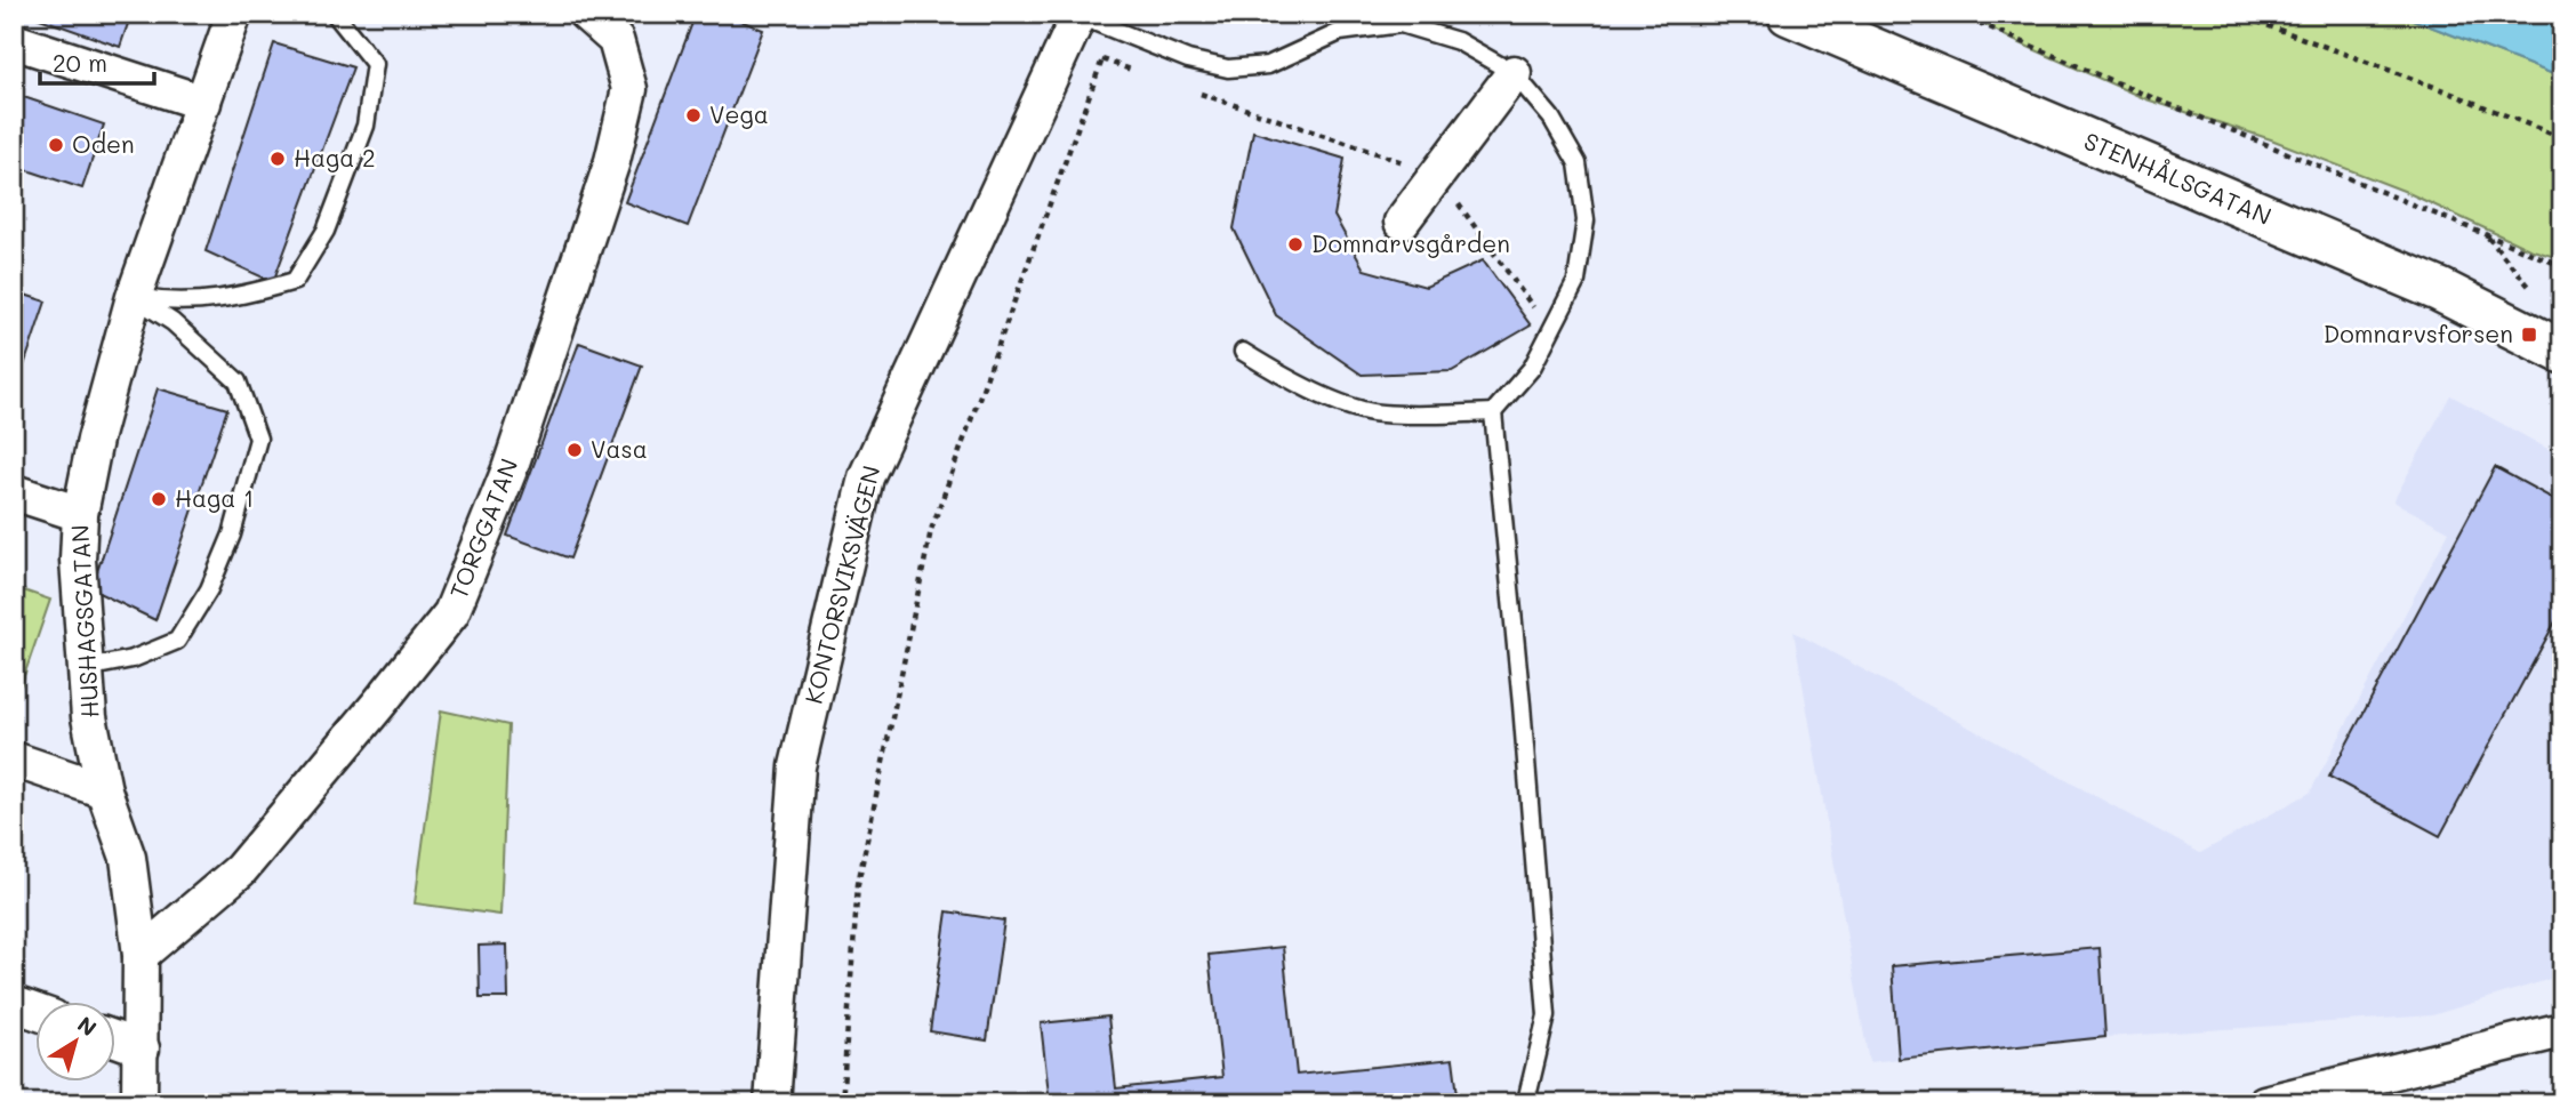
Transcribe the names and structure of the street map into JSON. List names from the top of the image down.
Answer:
{
  "streets": {
    "street": [
      "STENHÅLSGATAN",
      "TORGGATAN",
      "KONTORSVIKSVÄGEN",
      "HUSHAGSGATAN"
    ]
  },
  "crossings": [
    ["TORGGATAN", "HUSHAGSGATAN"]
  ],
  "places": {
    "other": [
      "Vega",
      "Oden",
      "Haga 2",
      "Domnarvsgården",
      "Vasa",
      "Haga 1"
    ],
    "transit": ["Domnarvsforsen"]
  },
  "scale_bar": "20 m",
  "north": "top right"
}
